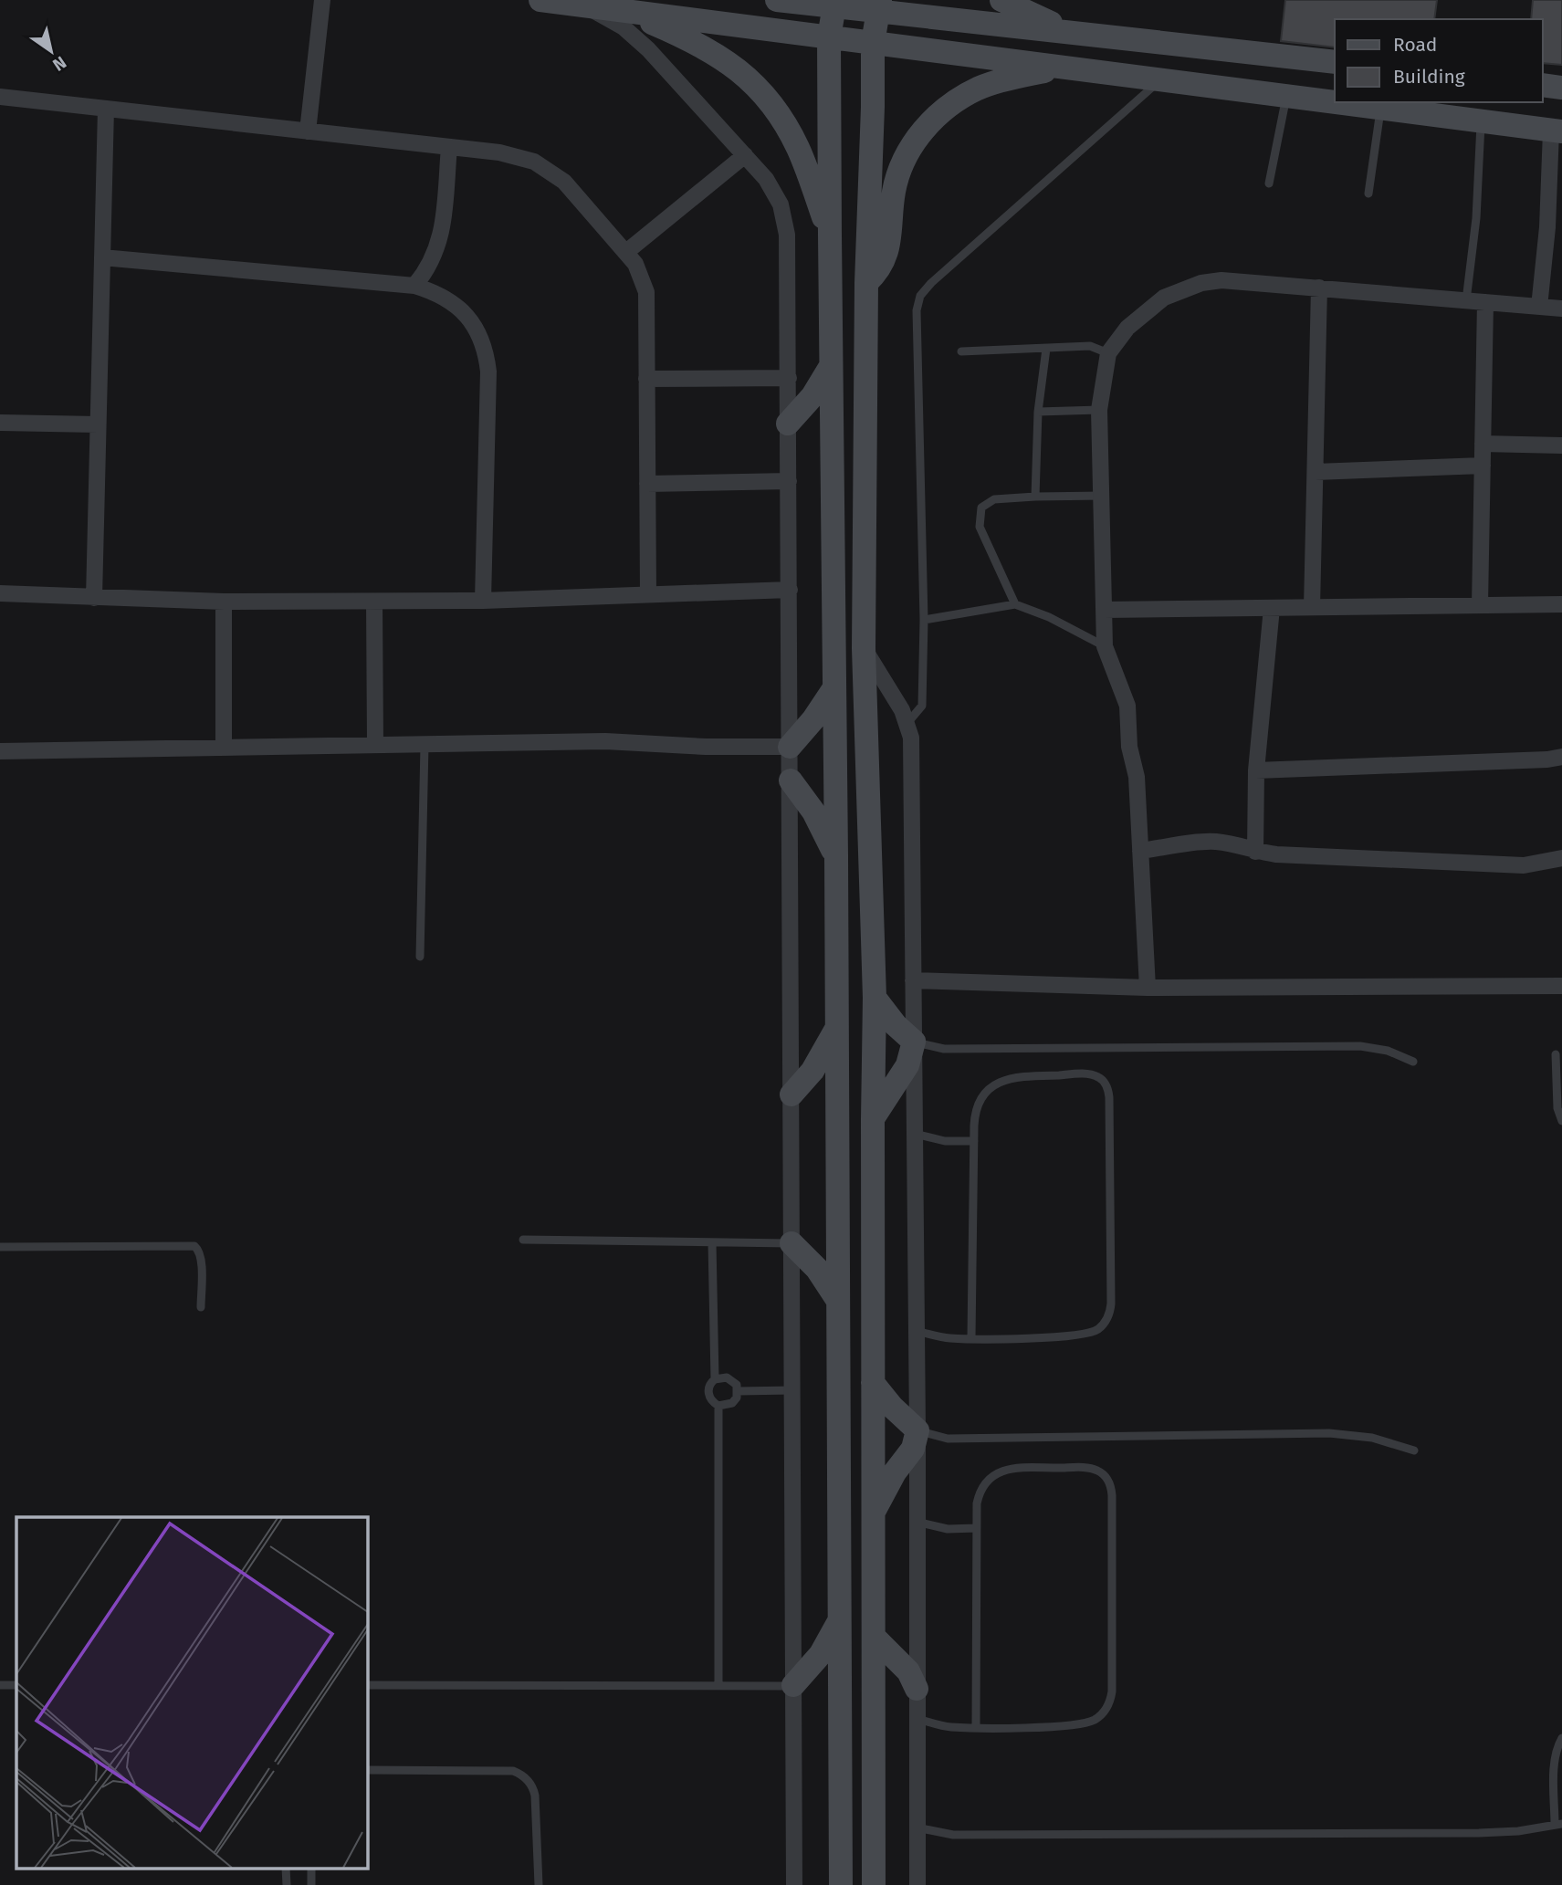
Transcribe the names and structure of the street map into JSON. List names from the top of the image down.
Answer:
{
  "legend": ["Road", "Building"],
  "north": "bottom right"
}
